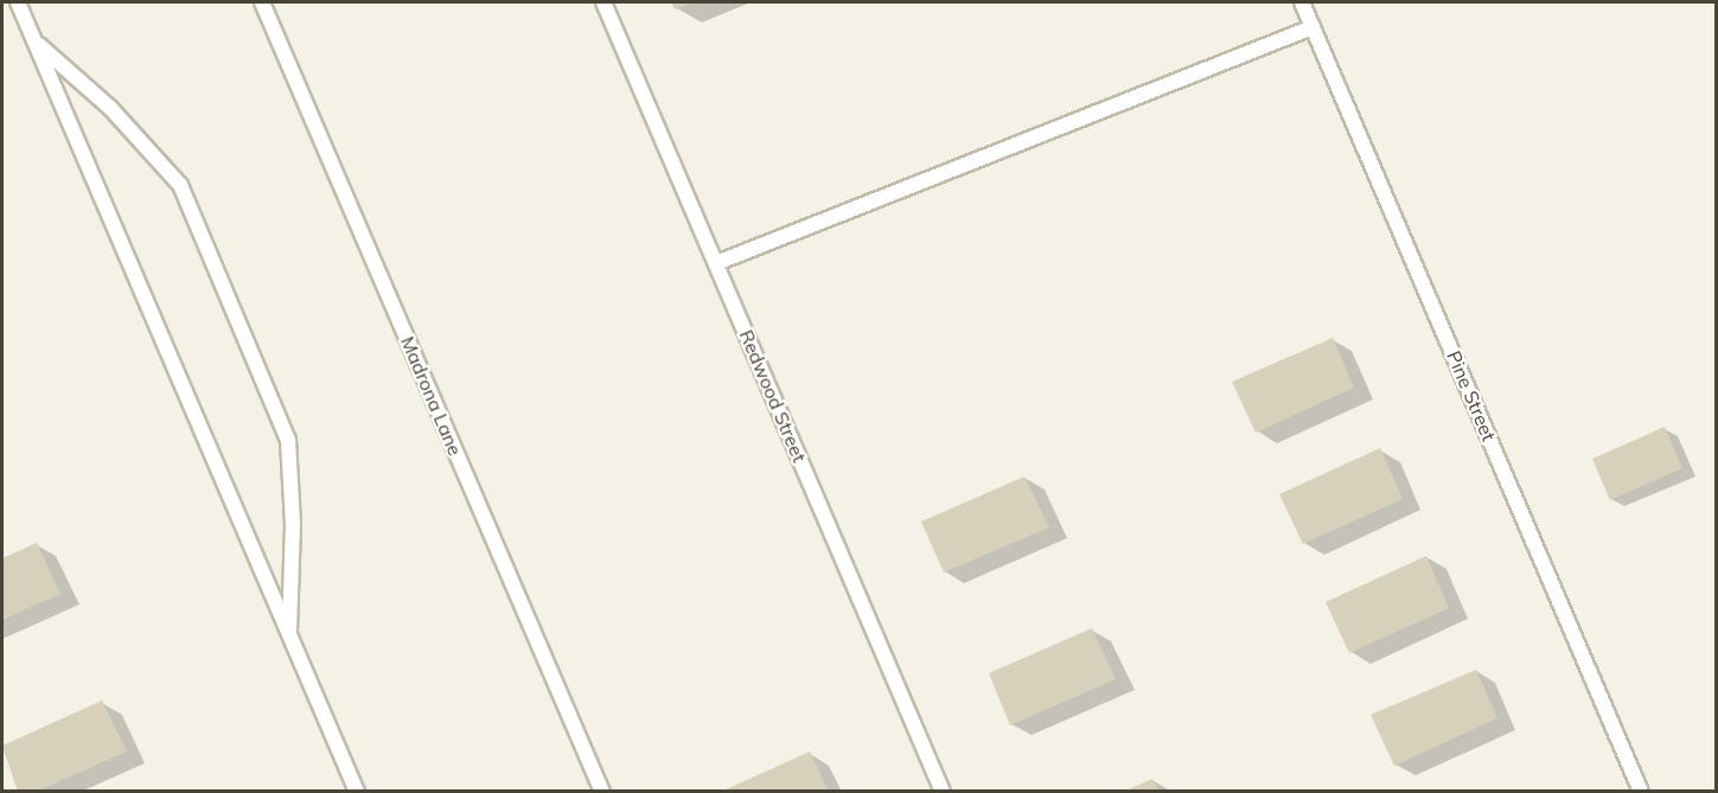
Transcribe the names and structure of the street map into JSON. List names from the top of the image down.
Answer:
{
  "streets": {
    "lane": ["Madrona Lane", "Redwood Street", "Pine Street"]
  }
}
